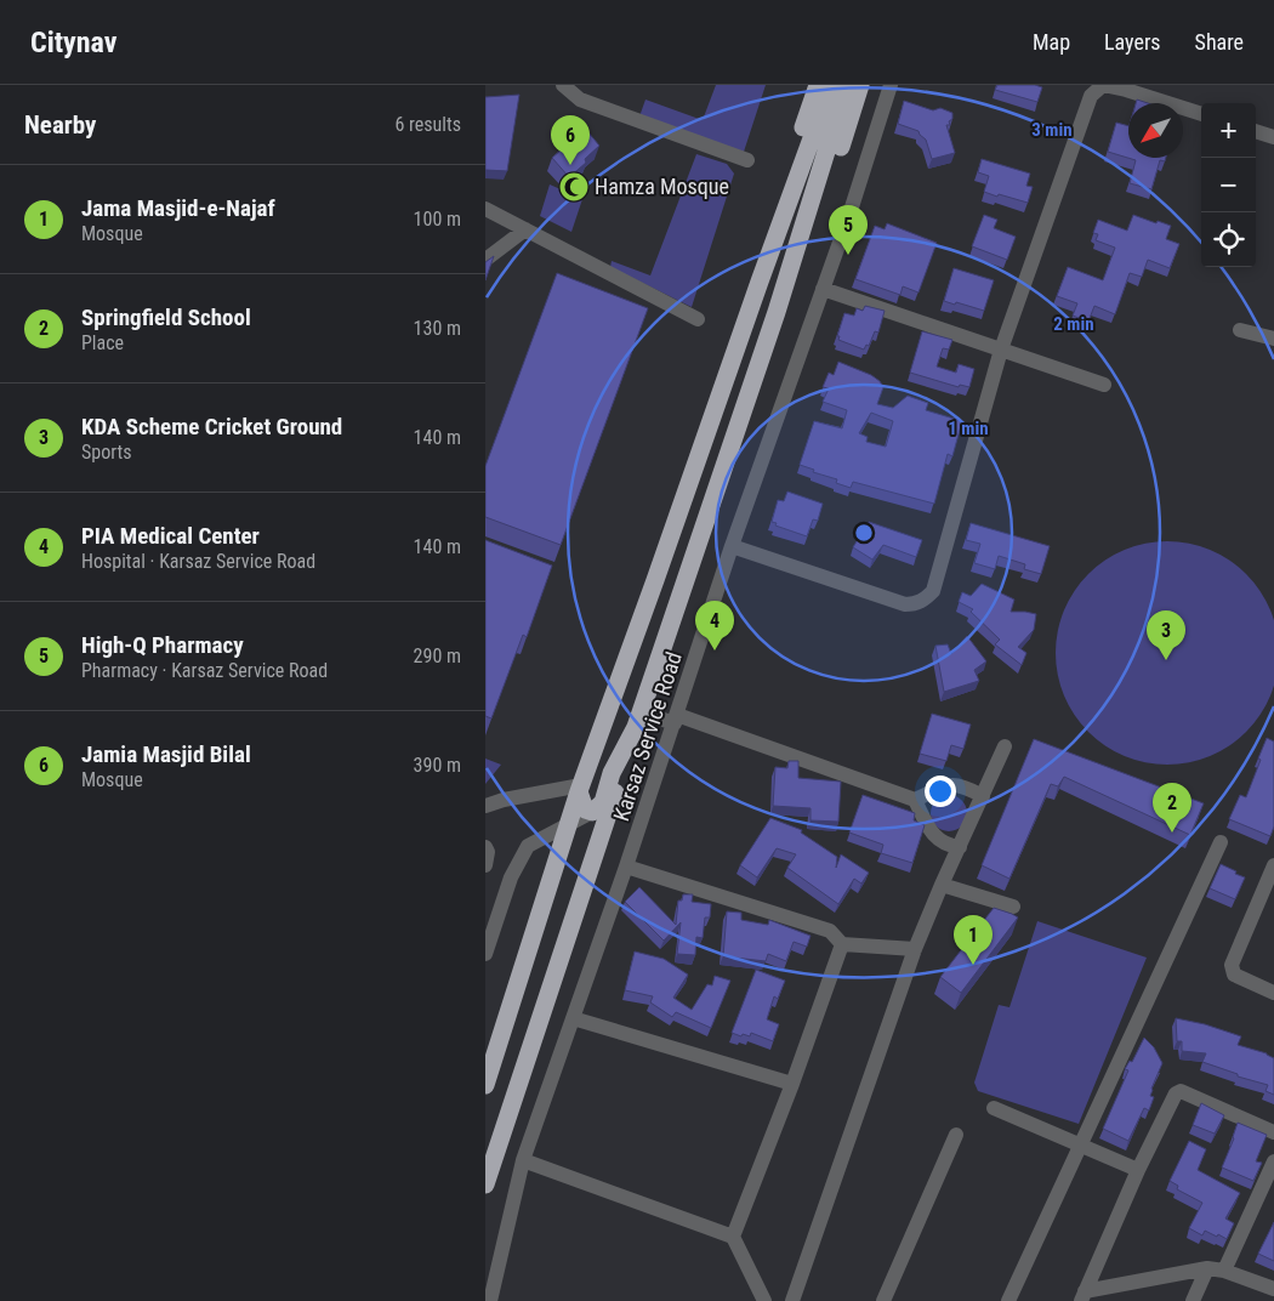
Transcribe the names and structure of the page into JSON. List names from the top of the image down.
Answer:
{
  "streets": {
    "street": ["Karsaz Service Road"]
  },
  "places": {
    "mosque": ["Hamza Mosque"]
  },
  "north": "bottom left",
  "page": {
    "header": "Citynav",
    "nav": ["Map", "Layers", "Share"],
    "heading": ["Nearby", "6 results"],
    "map_buttons": ["+", "−"],
    "pins": [
      "6",
      "5",
      "4",
      "3",
      "2",
      "1"
    ],
    "list": [
      {
        "mark": "1",
        "name": "Jama Masjid-e-Najaf",
        "note": "Mosque",
        "value": "100 m"
      },
      {
        "mark": "2",
        "name": "Springfield School",
        "note": "Place",
        "value": "130 m"
      },
      {
        "mark": "3",
        "name": "KDA Scheme Cricket Ground",
        "note": "Sports",
        "value": "140 m"
      },
      {
        "mark": "4",
        "name": "PIA Medical Center",
        "note": "Hospital · Karsaz Service Road",
        "value": "140 m"
      },
      {
        "mark": "5",
        "name": "High-Q Pharmacy",
        "note": "Pharmacy · Karsaz Service Road",
        "value": "290 m"
      },
      {
        "mark": "6",
        "name": "Jamia Masjid Bilal",
        "note": "Mosque",
        "value": "390 m"
      }
    ]
  },
  "rings": ["3 min", "2 min", "1 min"]
}
